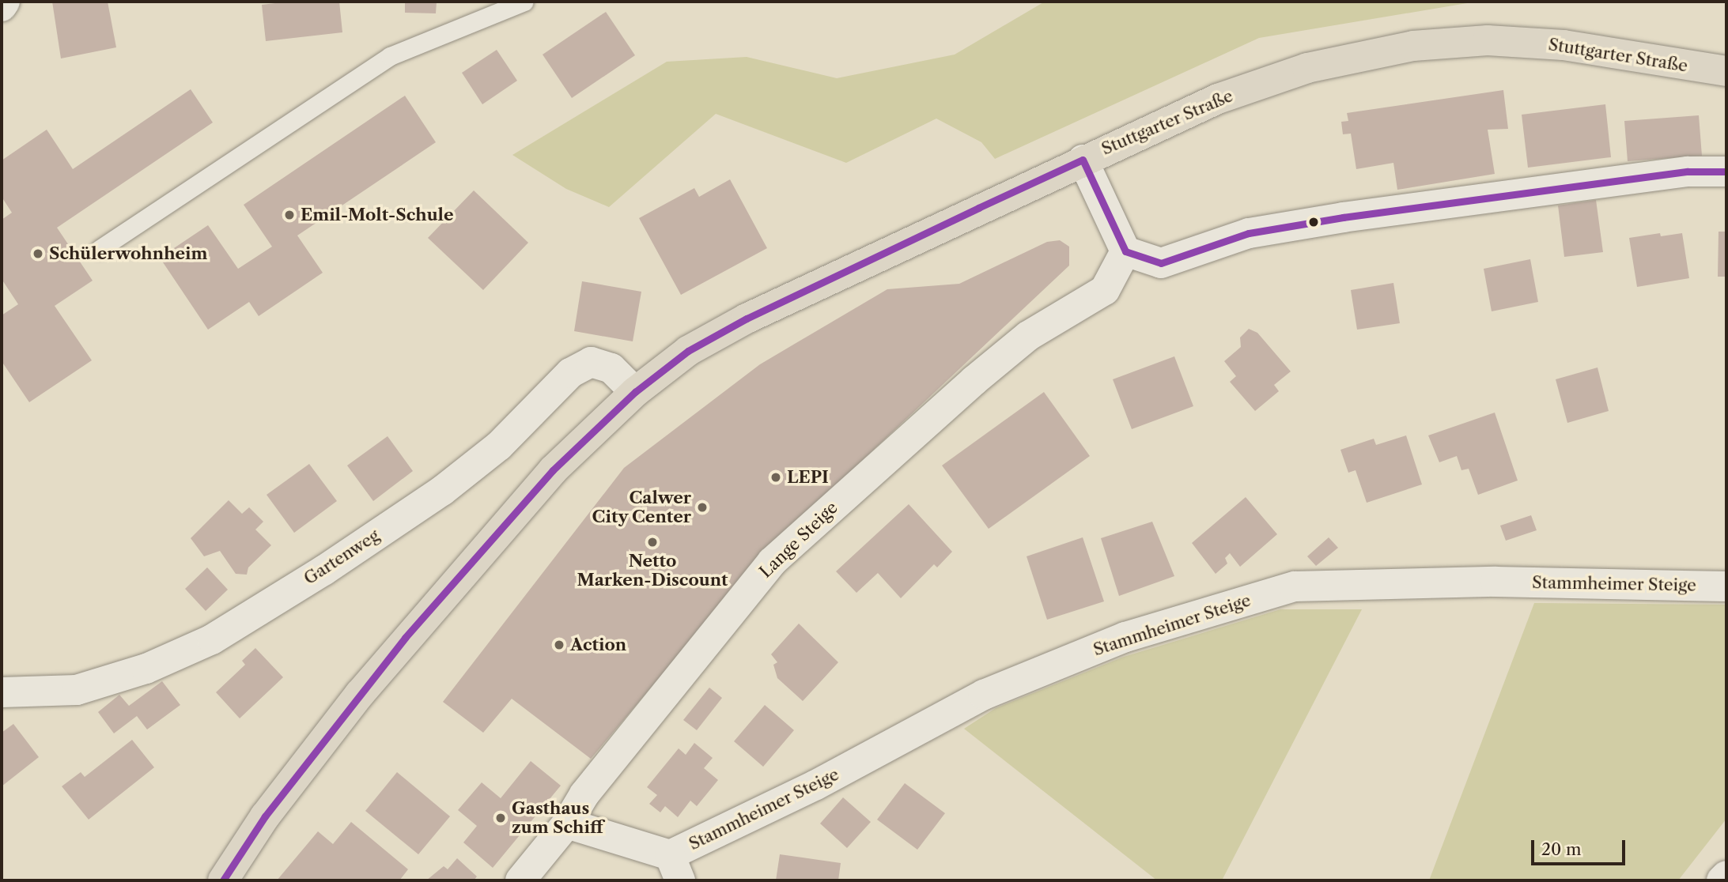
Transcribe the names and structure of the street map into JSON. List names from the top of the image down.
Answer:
{
  "streets": {
    "main road": ["Stuttgarter Straße"],
    "street": ["Lange Steige", "Gartenweg", "Stammheimer Steige"]
  },
  "crossings": [
    ["Stuttgarter Straße", "Gartenweg"],
    ["Lange Steige", "Stammheimer Steige"]
  ],
  "places": [
    "Emil-Molt-Schule",
    "Schülerwohnheim",
    "LEPI",
    "Calwer City Center",
    "Netto Marken-Discount",
    "Action",
    "Gasthaus zum Schiff"
  ],
  "scale_bar": "20 m"
}
